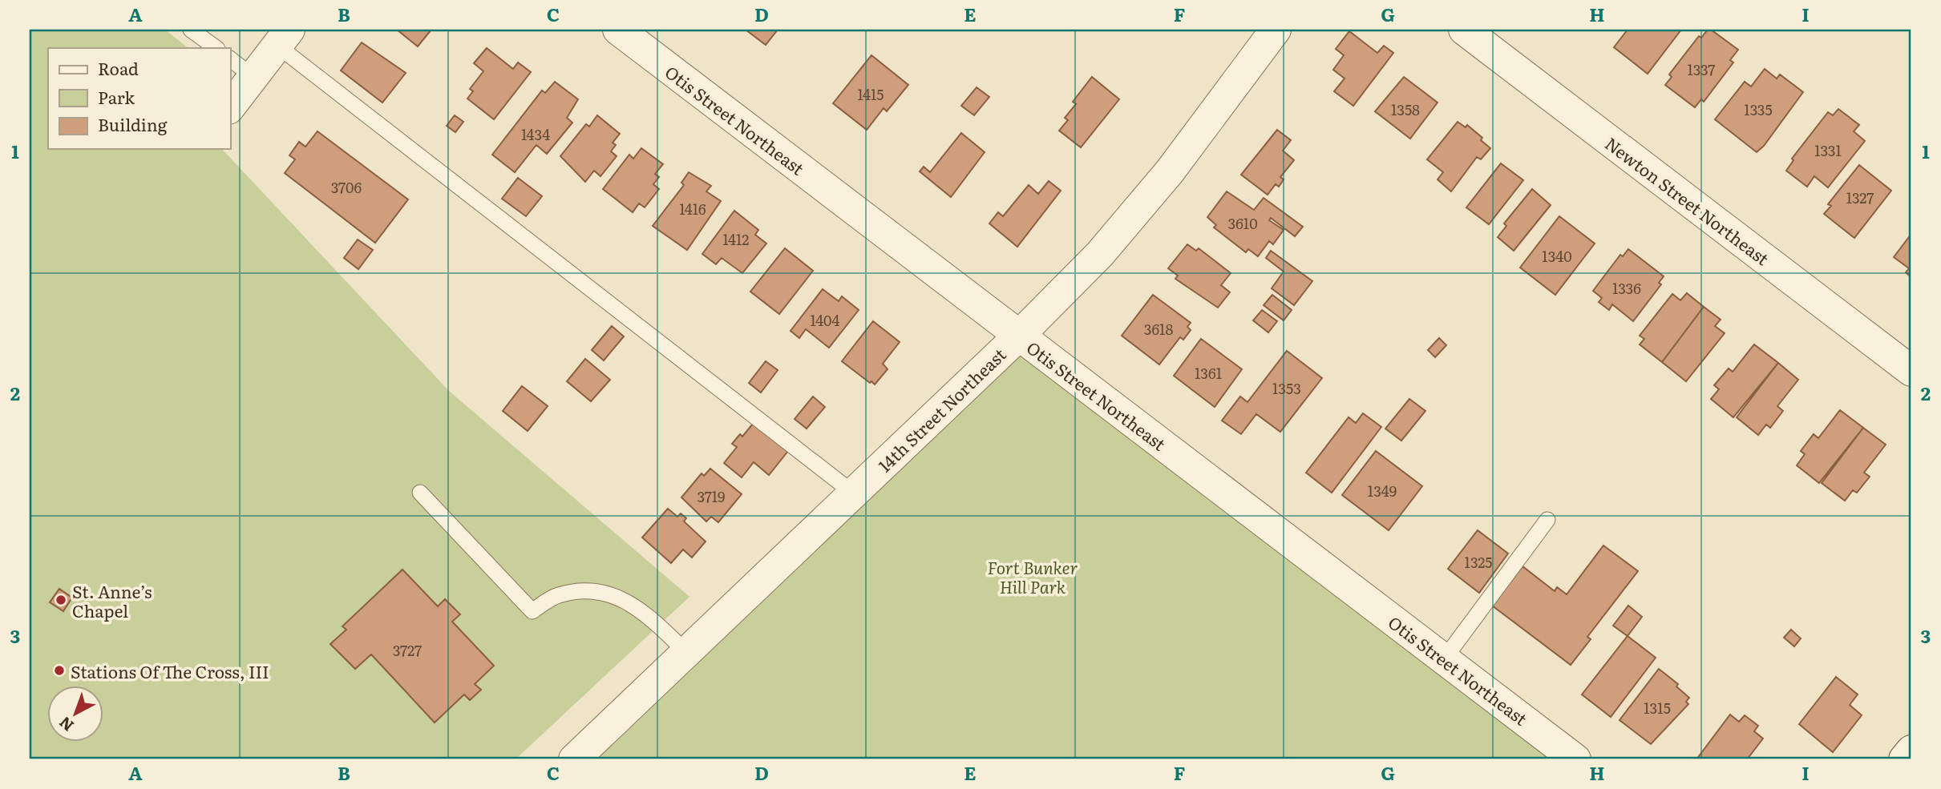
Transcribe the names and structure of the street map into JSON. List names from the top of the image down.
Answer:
{
  "streets": {
    "street": ["Otis Street Northeast", "Newton Street Northeast", "14th Street Northeast"]
  },
  "crossings": [
    ["Otis Street Northeast", "14th Street Northeast"]
  ],
  "parks": ["Fort Bunker Hill Park"],
  "places": ["St. Anne’s Chapel", "Stations Of The Cross, III"],
  "house_numbers": [
    "1337",
    "1415",
    "1358",
    "1335",
    "1434",
    "1331",
    "3706",
    "1327",
    "1416",
    "3610",
    "1412",
    "1340",
    "1336",
    "1404",
    "3618",
    "1361",
    "1353",
    "1349",
    "3719",
    "1325",
    "3727",
    "1315"
  ],
  "legend": ["Road", "Park", "Building"],
  "north": "bottom left",
  "grid": {
    "columns": [
      "A",
      "B",
      "C",
      "D",
      "E",
      "F",
      "G",
      "H",
      "I"
    ],
    "rows": ["1", "2", "3"]
  }
}
